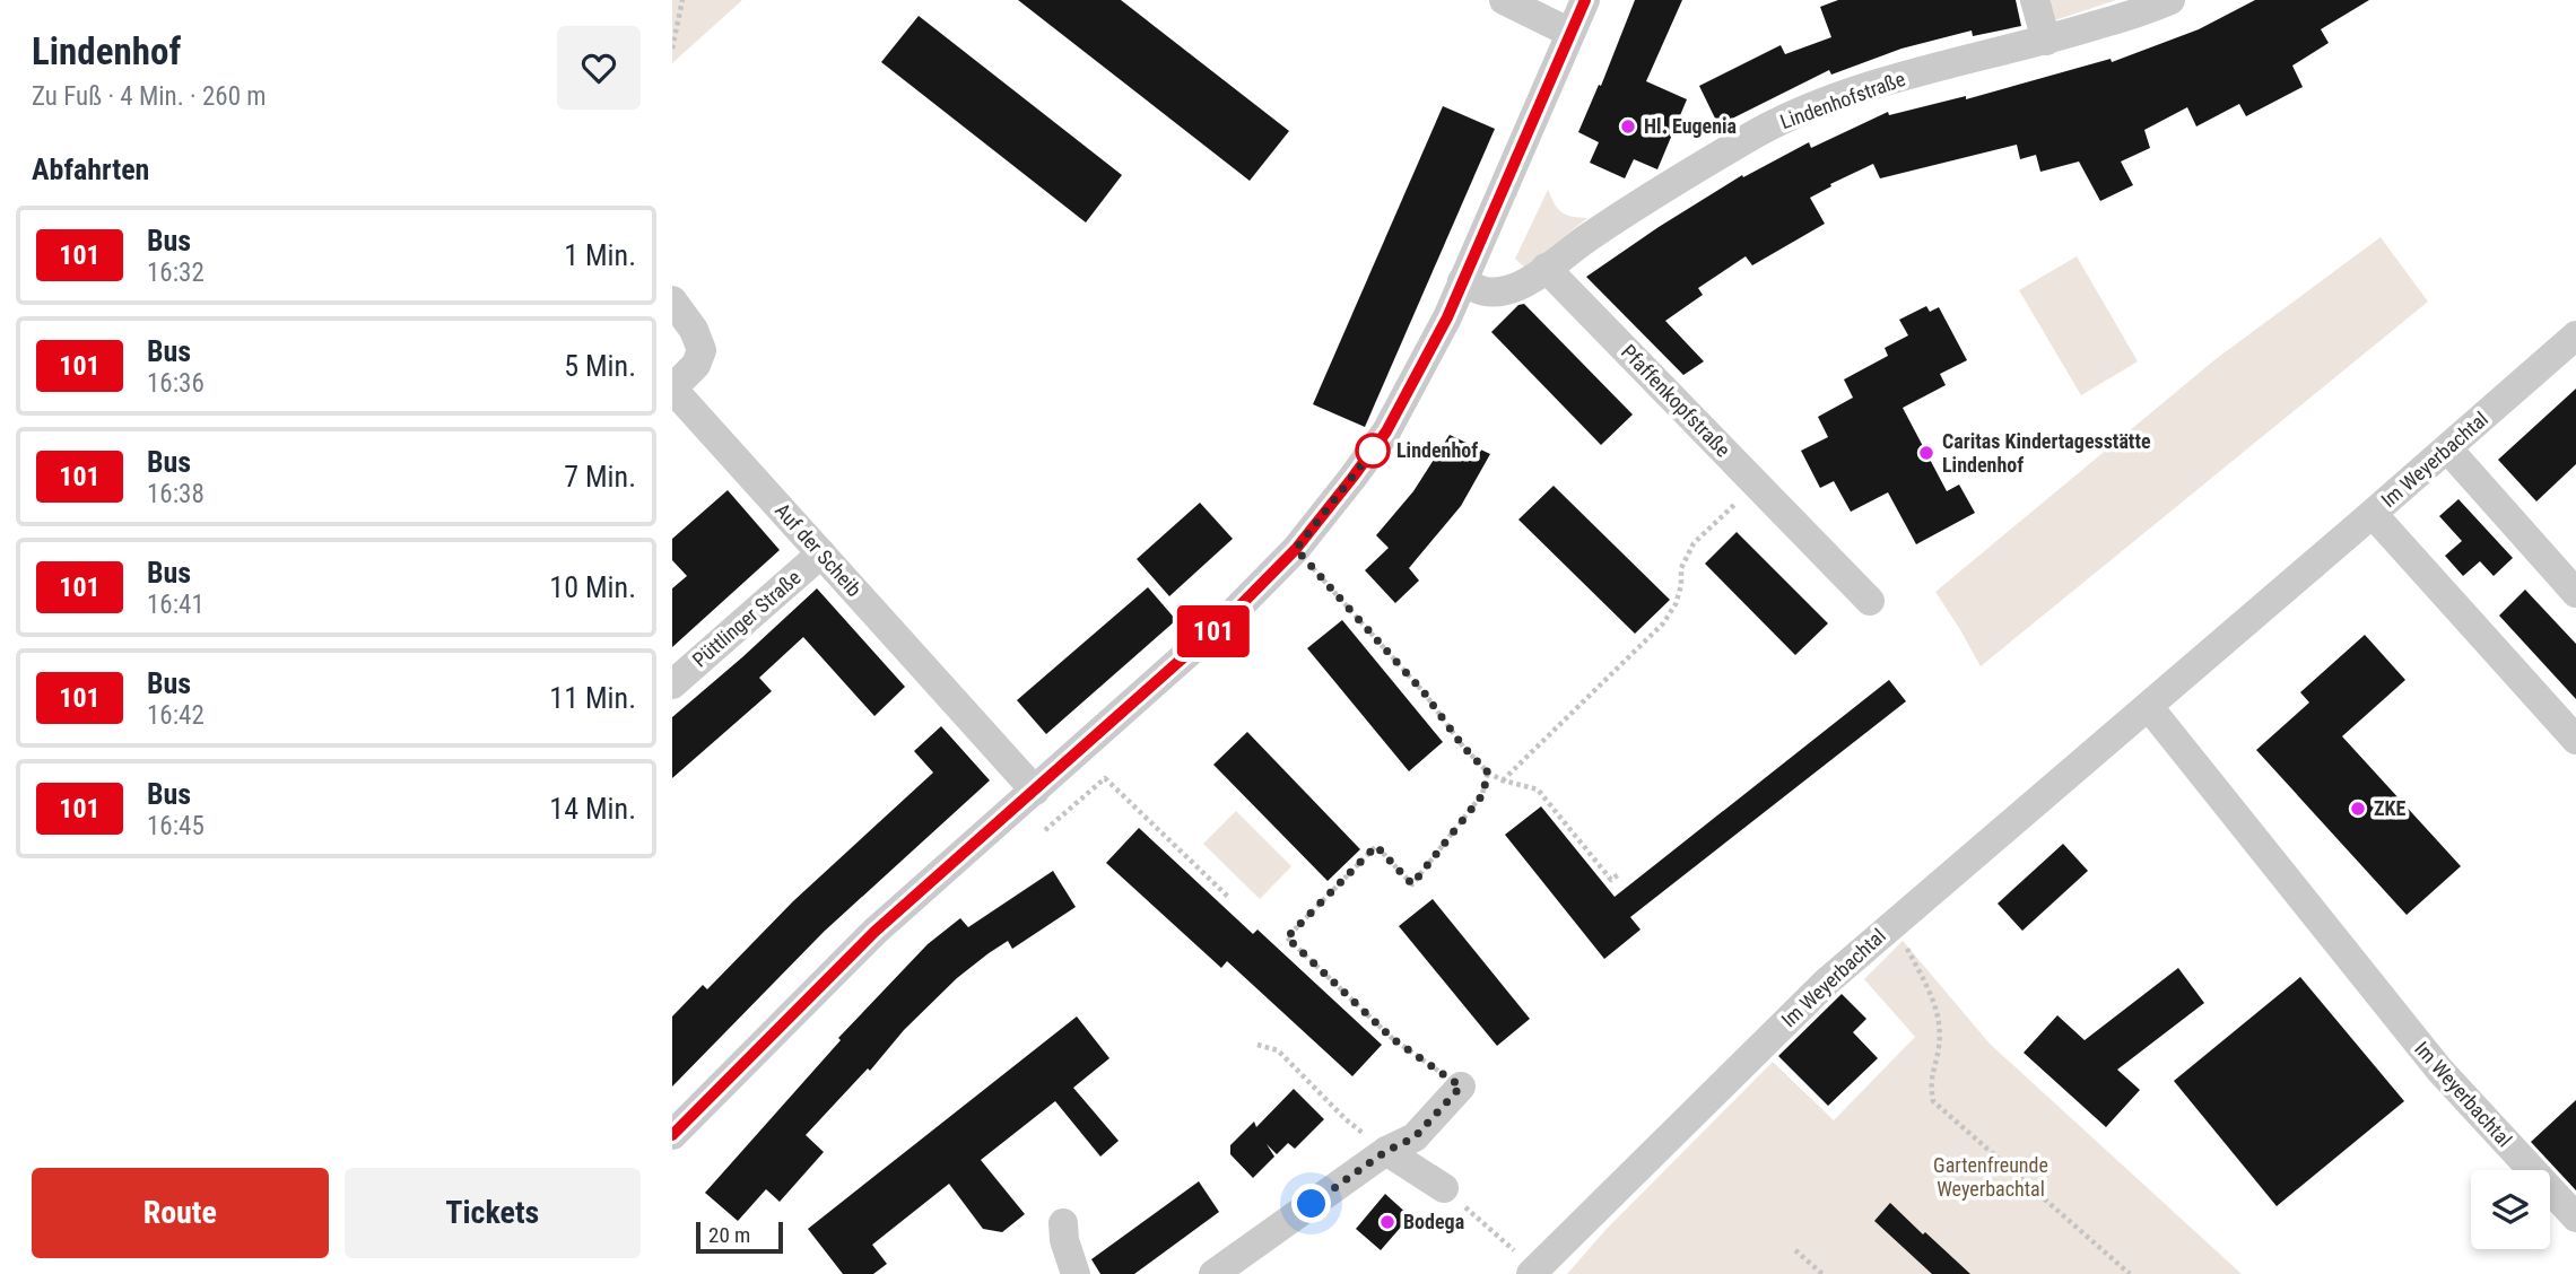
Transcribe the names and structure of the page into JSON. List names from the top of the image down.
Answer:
{
  "streets": {
    "street": [
      "Lindenhofstraße",
      "Pfaffenkopfstraße",
      "Im Weyerbachtal",
      "Auf der Scheib",
      "Püttlinger Straße"
    ]
  },
  "crossings": [
    ["Lindenhofstraße", "Pfaffenkopfstraße"],
    ["Auf der Scheib", "Püttlinger Straße"]
  ],
  "parks": ["Gartenfreunde Weyerbachtal"],
  "places": [
    "Hl. Eugenia",
    "Lindenhof",
    "Caritas Kindertagesstätte Lindenhof",
    "ZKE",
    "Bodega"
  ],
  "lines": ["bus line 101"],
  "scale_bar": "20 m",
  "page": {
    "heading": [
      ["Lindenhof", "Zu Fuß · 4 Min. · 260 m"],
      "Abfahrten"
    ],
    "on_map": "101",
    "list": [
      {
        "mark": "101",
        "name": "Bus",
        "note": "16:32",
        "value": "1 Min."
      },
      {
        "mark": "101",
        "name": "Bus",
        "note": "16:36",
        "value": "5 Min."
      },
      {
        "mark": "101",
        "name": "Bus",
        "note": "16:38",
        "value": "7 Min."
      },
      {
        "mark": "101",
        "name": "Bus",
        "note": "16:41",
        "value": "10 Min."
      },
      {
        "mark": "101",
        "name": "Bus",
        "note": "16:42",
        "value": "11 Min."
      },
      {
        "mark": "101",
        "name": "Bus",
        "note": "16:45",
        "value": "14 Min."
      }
    ],
    "buttons": ["Route", "Tickets"],
    "scale": "20 m"
  }
}
